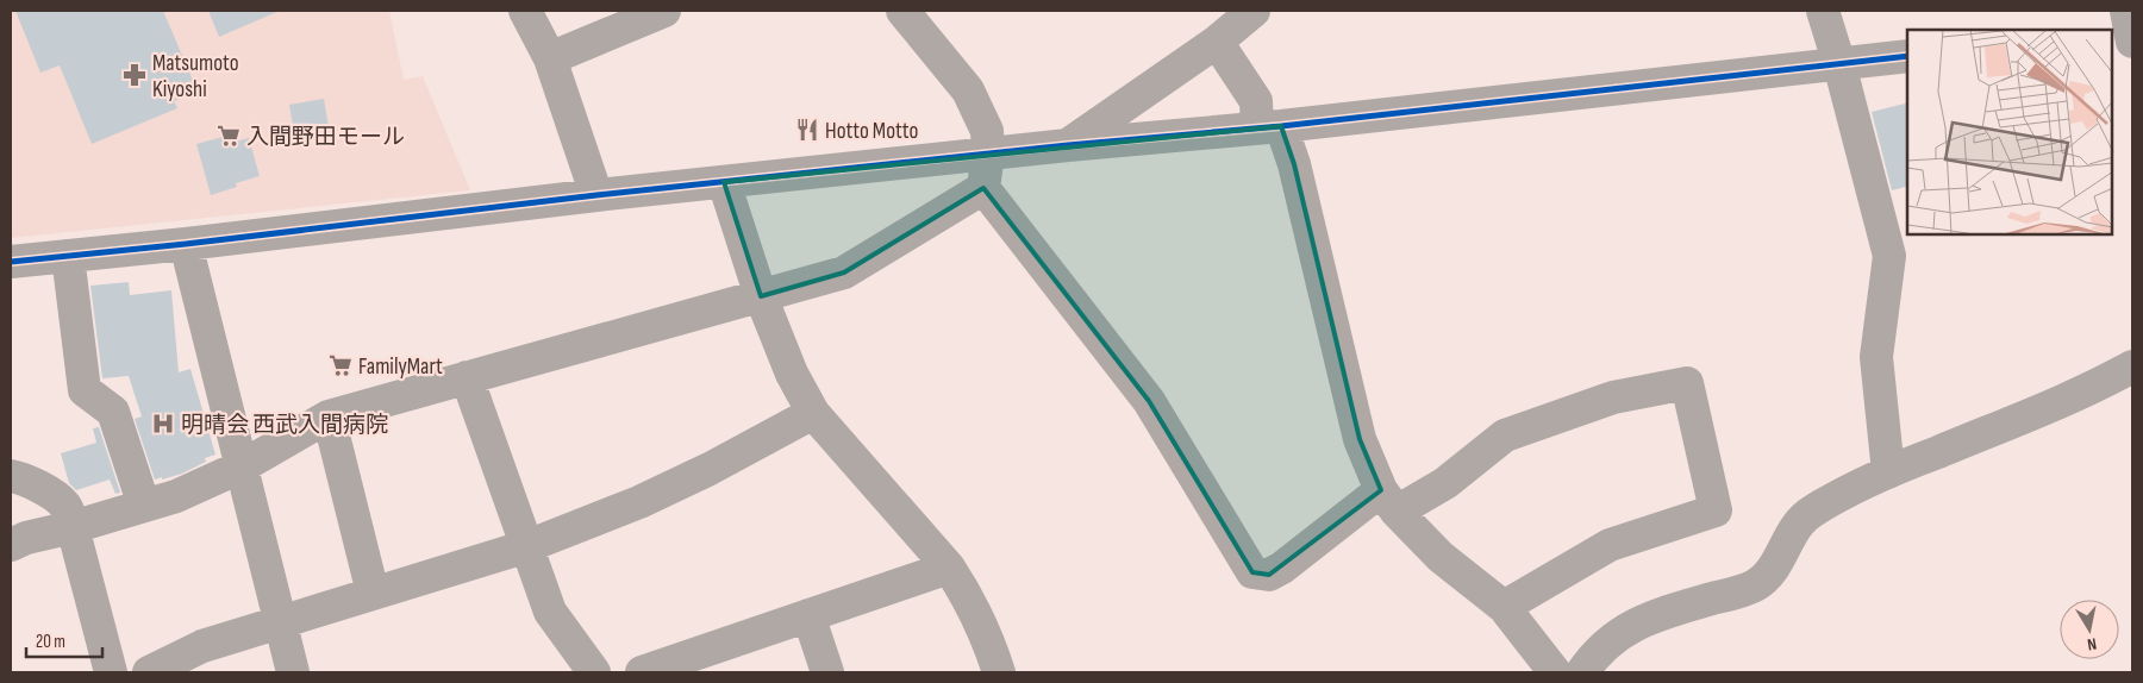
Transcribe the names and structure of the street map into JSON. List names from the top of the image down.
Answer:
{
  "places": {
    "pharmacy": ["Matsumoto Kiyoshi"],
    "restaurant": ["Hotto Motto"],
    "supermarket": ["入間野田モール", "FamilyMart"],
    "hospital": ["明晴会 西武入間病院"]
  },
  "scale_bar": "20 m",
  "north": "bottom"
}
